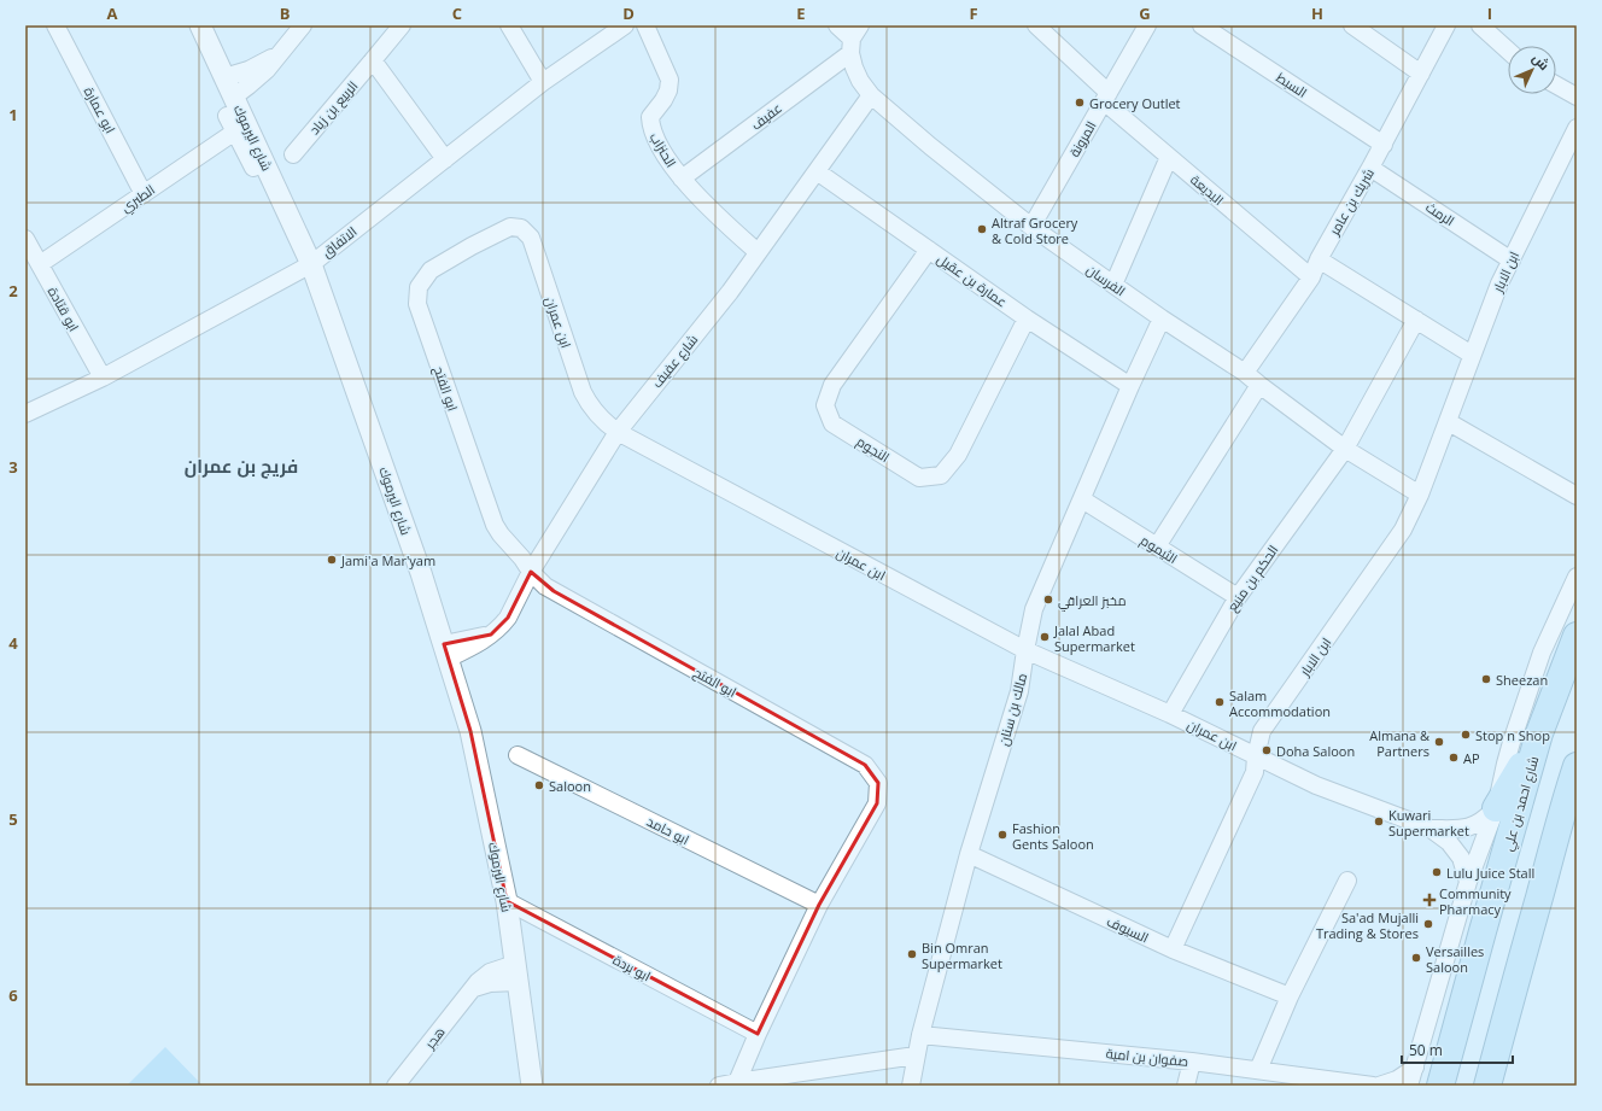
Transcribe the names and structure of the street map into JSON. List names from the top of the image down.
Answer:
{
  "streets": {
    "main road": ["شارع احمد بن علي"],
    "street": [
      "السبط",
      "الربيع بن زياد",
      "ابو عمارة",
      "عفيف",
      "شارع اليرموك",
      "المرونة",
      "الحنزاب",
      "البديعة",
      "الطبري",
      "شريك بن عامر",
      "الرمث",
      "الاتفاق",
      "ابن الابار",
      "عمارة بن عقيل",
      "الفرسان",
      "ابو قتادة",
      "ابن عمران",
      "شارع عفيف",
      "ابو الفتح",
      "النجوم",
      "الثيموم",
      "الحكم بن منيع",
      "مالك بن سنان",
      "ابو حامد",
      "السيوف",
      "ابو بردة",
      "هجر",
      "صفوان بن امية"
    ]
  },
  "crossings": [
    ["السبط", "شريك بن عامر"],
    ["ابو عمارة", "الطبري"],
    ["عفيف", "الحنزاب"],
    ["عفيف", "الفرسان"],
    ["شارع اليرموك", "الاتفاق"],
    ["شارع اليرموك", "شارع عفيف"],
    ["شارع اليرموك", "ابو بردة"],
    ["شارع اليرموك", "هجر"],
    ["المرونة", "البديعة"],
    ["المرونة", "الفرسان"],
    ["الحنزاب", "شارع عفيف"],
    ["البديعة", "شريك بن عامر"],
    ["الطبري", "ابو قتادة"],
    ["شريك بن عامر", "الرمث"],
    ["شريك بن عامر", "الفرسان"],
    ["الرمث", "ابن الابار"],
    ["الاتفاق", "ابو قتادة"],
    ["ابن الابار", "الفرسان"],
    ["ابن الابار", "ابن عمران"],
    ["ابن الابار", "السيوف"],
    ["عمارة بن عقيل", "شارع عفيف"],
    ["عمارة بن عقيل", "النجوم"],
    ["عمارة بن عقيل", "مالك بن سنان"],
    ["الفرسان", "شارع عفيف"],
    ["الفرسان", "الحكم بن منيع"],
    ["الفرسان", "مالك بن سنان"],
    ["ابن عمران", "شارع عفيف"],
    ["ابن عمران", "ابو الفتح"],
    ["ابن عمران", "الحكم بن منيع"],
    ["ابن عمران", "مالك بن سنان"],
    ["ابن عمران", "شارع احمد بن علي"],
    ["شارع عفيف", "ابو الفتح"],
    ["ابو الفتح", "ابو حامد"],
    ["ابو الفتح", "ابو بردة"],
    ["الثيموم", "الحكم بن منيع"],
    ["الثيموم", "مالك بن سنان"],
    ["مالك بن سنان", "السيوف"],
    ["مالك بن سنان", "صفوان بن امية"]
  ],
  "districts": ["فريج بن عمران"],
  "places": {
    "other": [
      "Grocery Outlet",
      "Altraf Grocery & Cold Store",
      "Jami'a Mar'yam",
      "مخبز العراقي",
      "Jalal Abad Supermarket",
      "Sheezan",
      "Salam Accommodation",
      "Stop n Shop",
      "Almana & Partners",
      "Doha Saloon",
      "AP",
      "Saloon",
      "Kuwari Supermarket",
      "Fashion Gents Saloon",
      "Lulu Juice Stall",
      "Sa'ad Mujalli Trading & Stores",
      "Bin Omran Supermarket",
      "Versailles Saloon"
    ],
    "health": ["Community Pharmacy"]
  },
  "scale_bar": "50 m",
  "north": "top right",
  "grid": {
    "columns": [
      "A",
      "B",
      "C",
      "D",
      "E",
      "F",
      "G",
      "H",
      "I"
    ],
    "rows": [
      "1",
      "2",
      "3",
      "4",
      "5",
      "6"
    ]
  }
}
